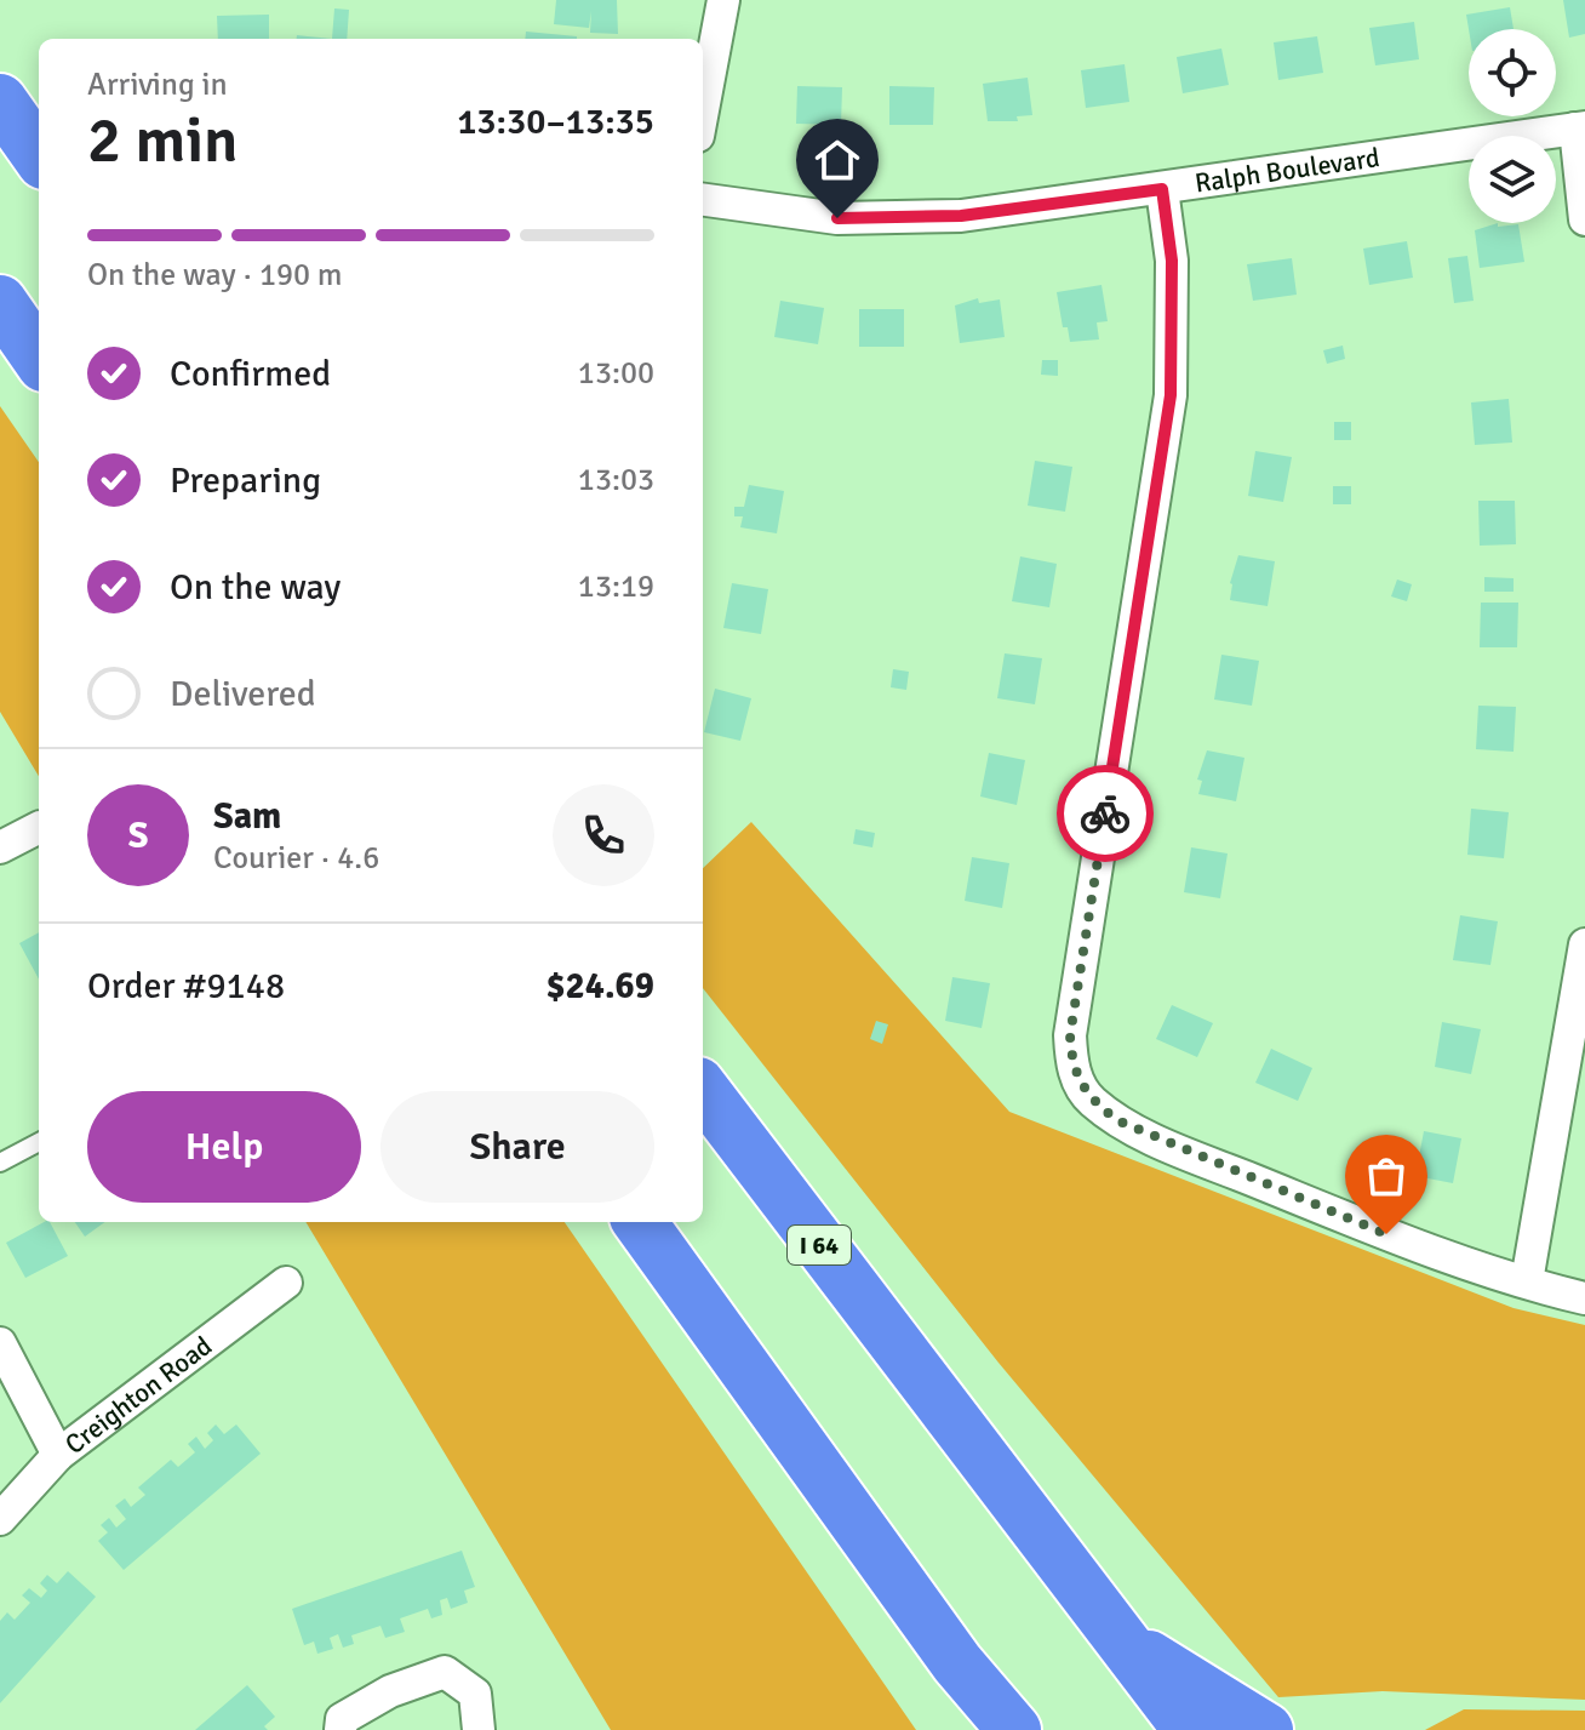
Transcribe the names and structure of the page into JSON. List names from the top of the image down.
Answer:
{
  "streets": {
    "highway": ["I 64"],
    "street": ["Ralph Boulevard", "Creighton Road"]
  },
  "page": {
    "heading": ["2 min", "Arriving in", "13:30–13:35"],
    "panel": [
      "Sam",
      "Courier · 4.6",
      "Order #9148",
      "$24.69"
    ],
    "bar": "On the way · 190 m",
    "list": [
      ["Confirmed", "13:00"],
      ["Preparing", "13:03"],
      ["On the way", "13:19"],
      "Delivered"
    ],
    "round": "S",
    "buttons": ["Help", "Share"]
  }
}
